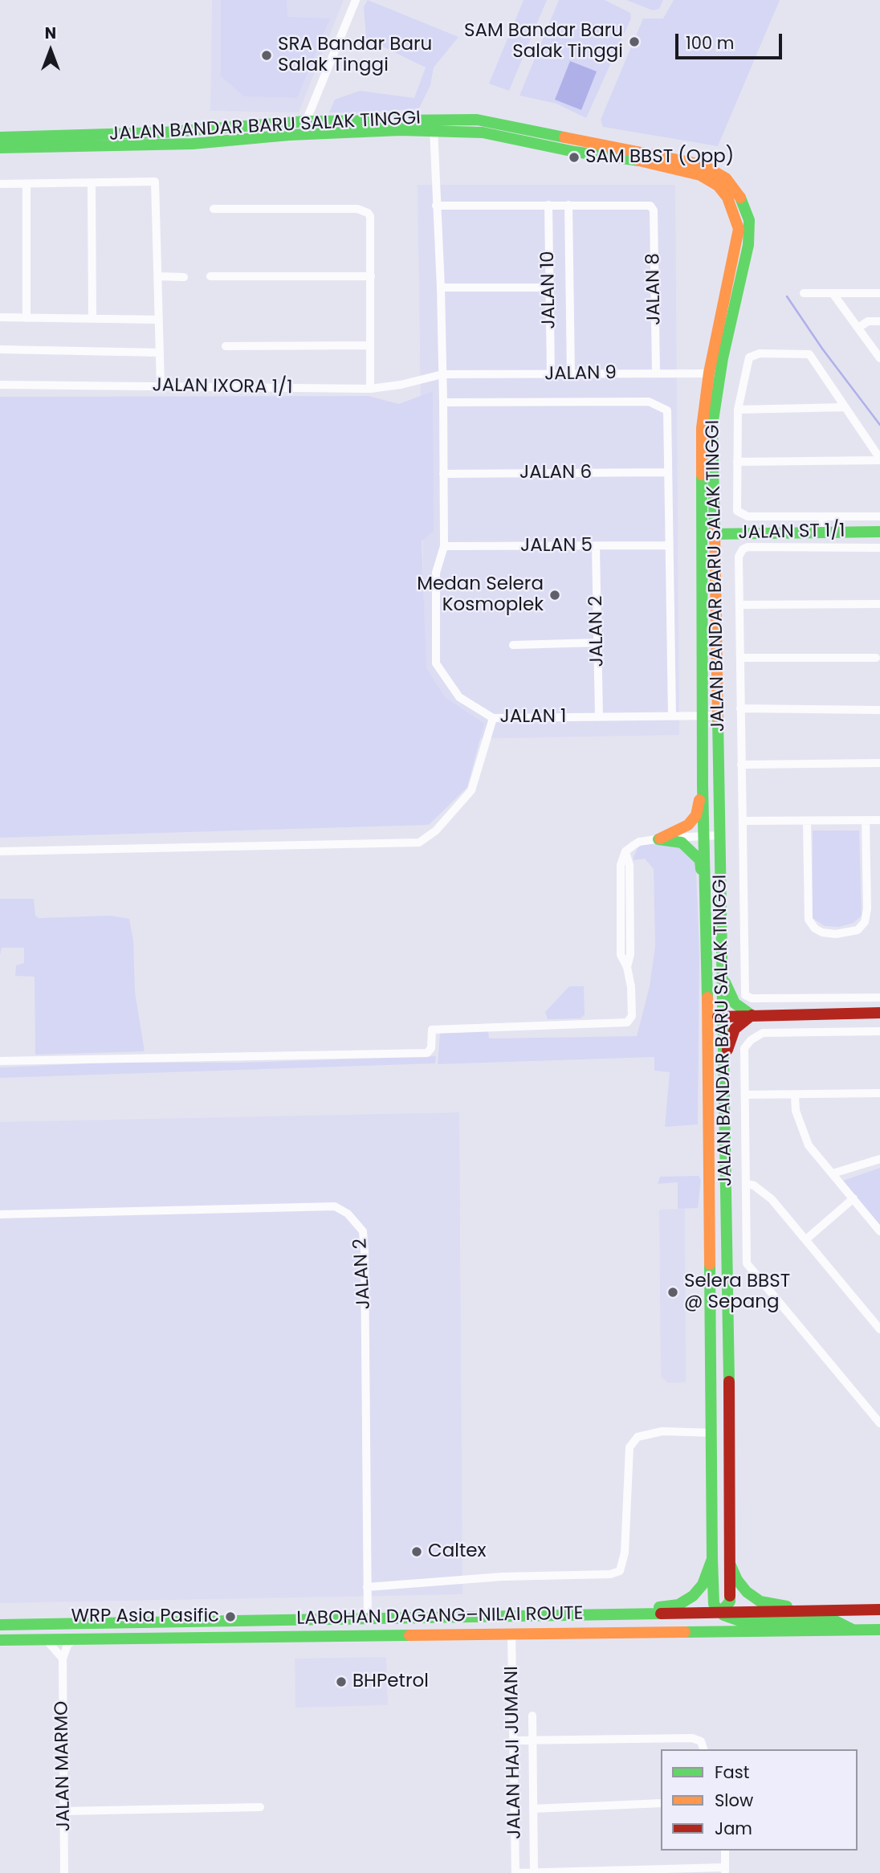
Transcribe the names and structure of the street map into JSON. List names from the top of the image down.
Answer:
{
  "streets": {
    "main road": ["JALAN BANDAR BARU SALAK TINGGI", "JALAN ST 1/1", "LABOHAN DAGANG–NILAI ROUTE"],
    "street": [
      "JALAN 8",
      "JALAN 10",
      "JALAN 9",
      "JALAN IXORA 1/1",
      "JALAN 6",
      "JALAN 5",
      "JALAN 2",
      "JALAN 1",
      "JALAN HAJI JUMANI",
      "JALAN MARMO"
    ]
  },
  "crossings": [
    ["JALAN BANDAR BARU SALAK TINGGI", "JALAN 9"],
    ["JALAN BANDAR BARU SALAK TINGGI", "JALAN ST 1/1"],
    ["JALAN BANDAR BARU SALAK TINGGI", "JALAN 1"],
    ["JALAN BANDAR BARU SALAK TINGGI", "LABOHAN DAGANG–NILAI ROUTE"],
    ["JALAN 8", "JALAN 10"],
    ["JALAN 8", "JALAN 9"],
    ["JALAN 10", "JALAN 9"],
    ["JALAN 9", "JALAN IXORA 1/1"],
    ["JALAN 5", "JALAN 2"],
    ["JALAN 5", "JALAN 1"],
    ["JALAN 2", "JALAN 1"],
    ["JALAN 2", "LABOHAN DAGANG–NILAI ROUTE"],
    ["LABOHAN DAGANG–NILAI ROUTE", "JALAN HAJI JUMANI"]
  ],
  "places": [
    "SAM Bandar Baru Salak Tinggi",
    "SRA Bandar Baru Salak Tinggi",
    "SAM BBST (Opp)",
    "Medan Selera Kosmoplek",
    "Selera BBST @ Sepang",
    "Caltex",
    "WRP Asia Pasific",
    "BHPetrol"
  ],
  "legend": ["Fast", "Slow", "Jam"],
  "scale_bar": "100 m",
  "north": "top"
}
